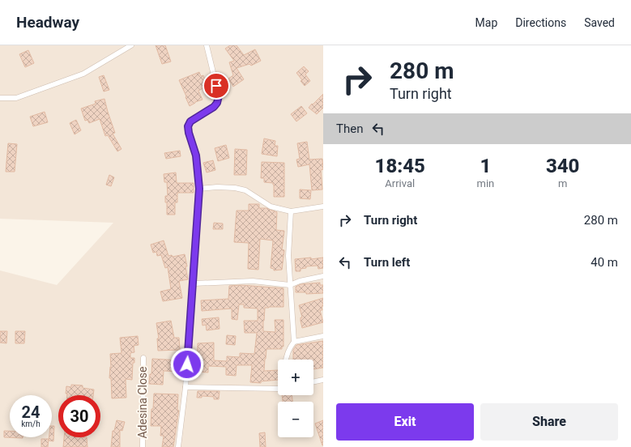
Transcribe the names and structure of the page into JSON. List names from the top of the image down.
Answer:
{
  "streets": {
    "street": ["Adesina Close"]
  },
  "page": {
    "header": "Headway",
    "nav": ["Map", "Directions", "Saved"],
    "turn": ["280 m", "Turn right"],
    "then": "Then",
    "eta": [
      "18:45",
      "Arrival",
      "1",
      "min",
      "340",
      "m"
    ],
    "list": [
      {
        "name": "Turn right",
        "value": "280 m"
      },
      {
        "name": "Turn left",
        "value": "40 m"
      }
    ],
    "map_buttons": ["+", "−"],
    "speed": "24 km/h",
    "limit": "30",
    "buttons": ["Exit", "Share"]
  }
}
